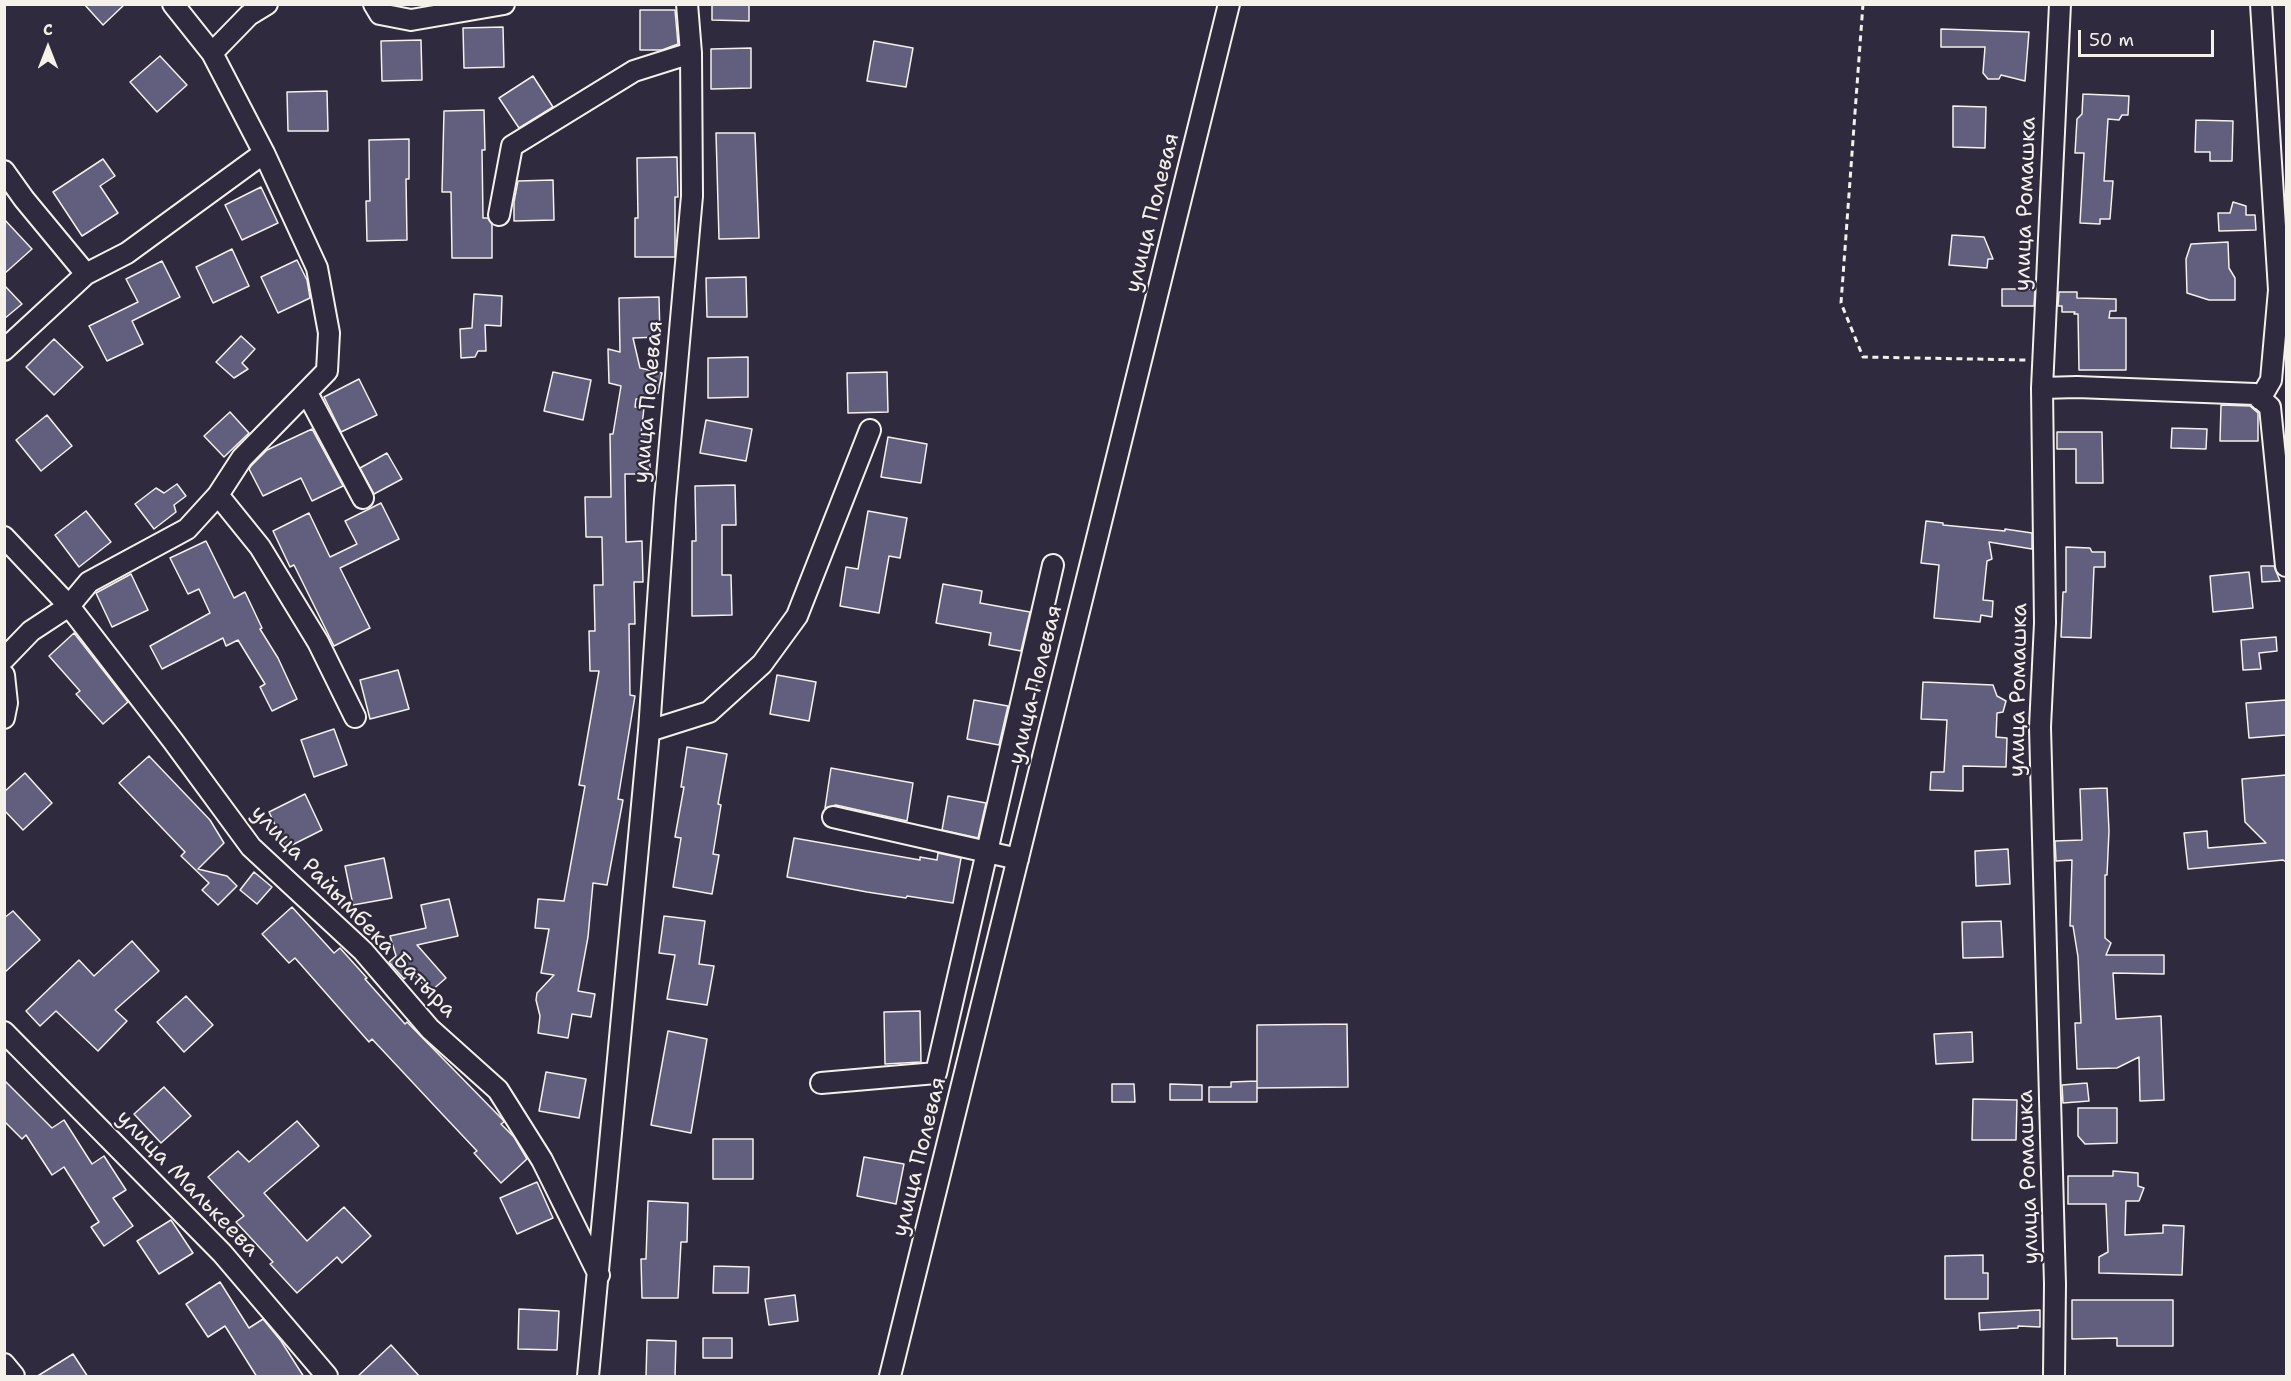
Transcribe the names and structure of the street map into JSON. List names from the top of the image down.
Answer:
{
  "streets": {
    "street": [
      "улица Ромашка",
      "улица Полевая",
      "улица Райымбека Батыра",
      "улица Малькеева"
    ]
  },
  "crossings": [
    ["улица Полевая", "улица Райымбека Батыра"]
  ],
  "scale_bar": "50 m",
  "north": "top"
}
